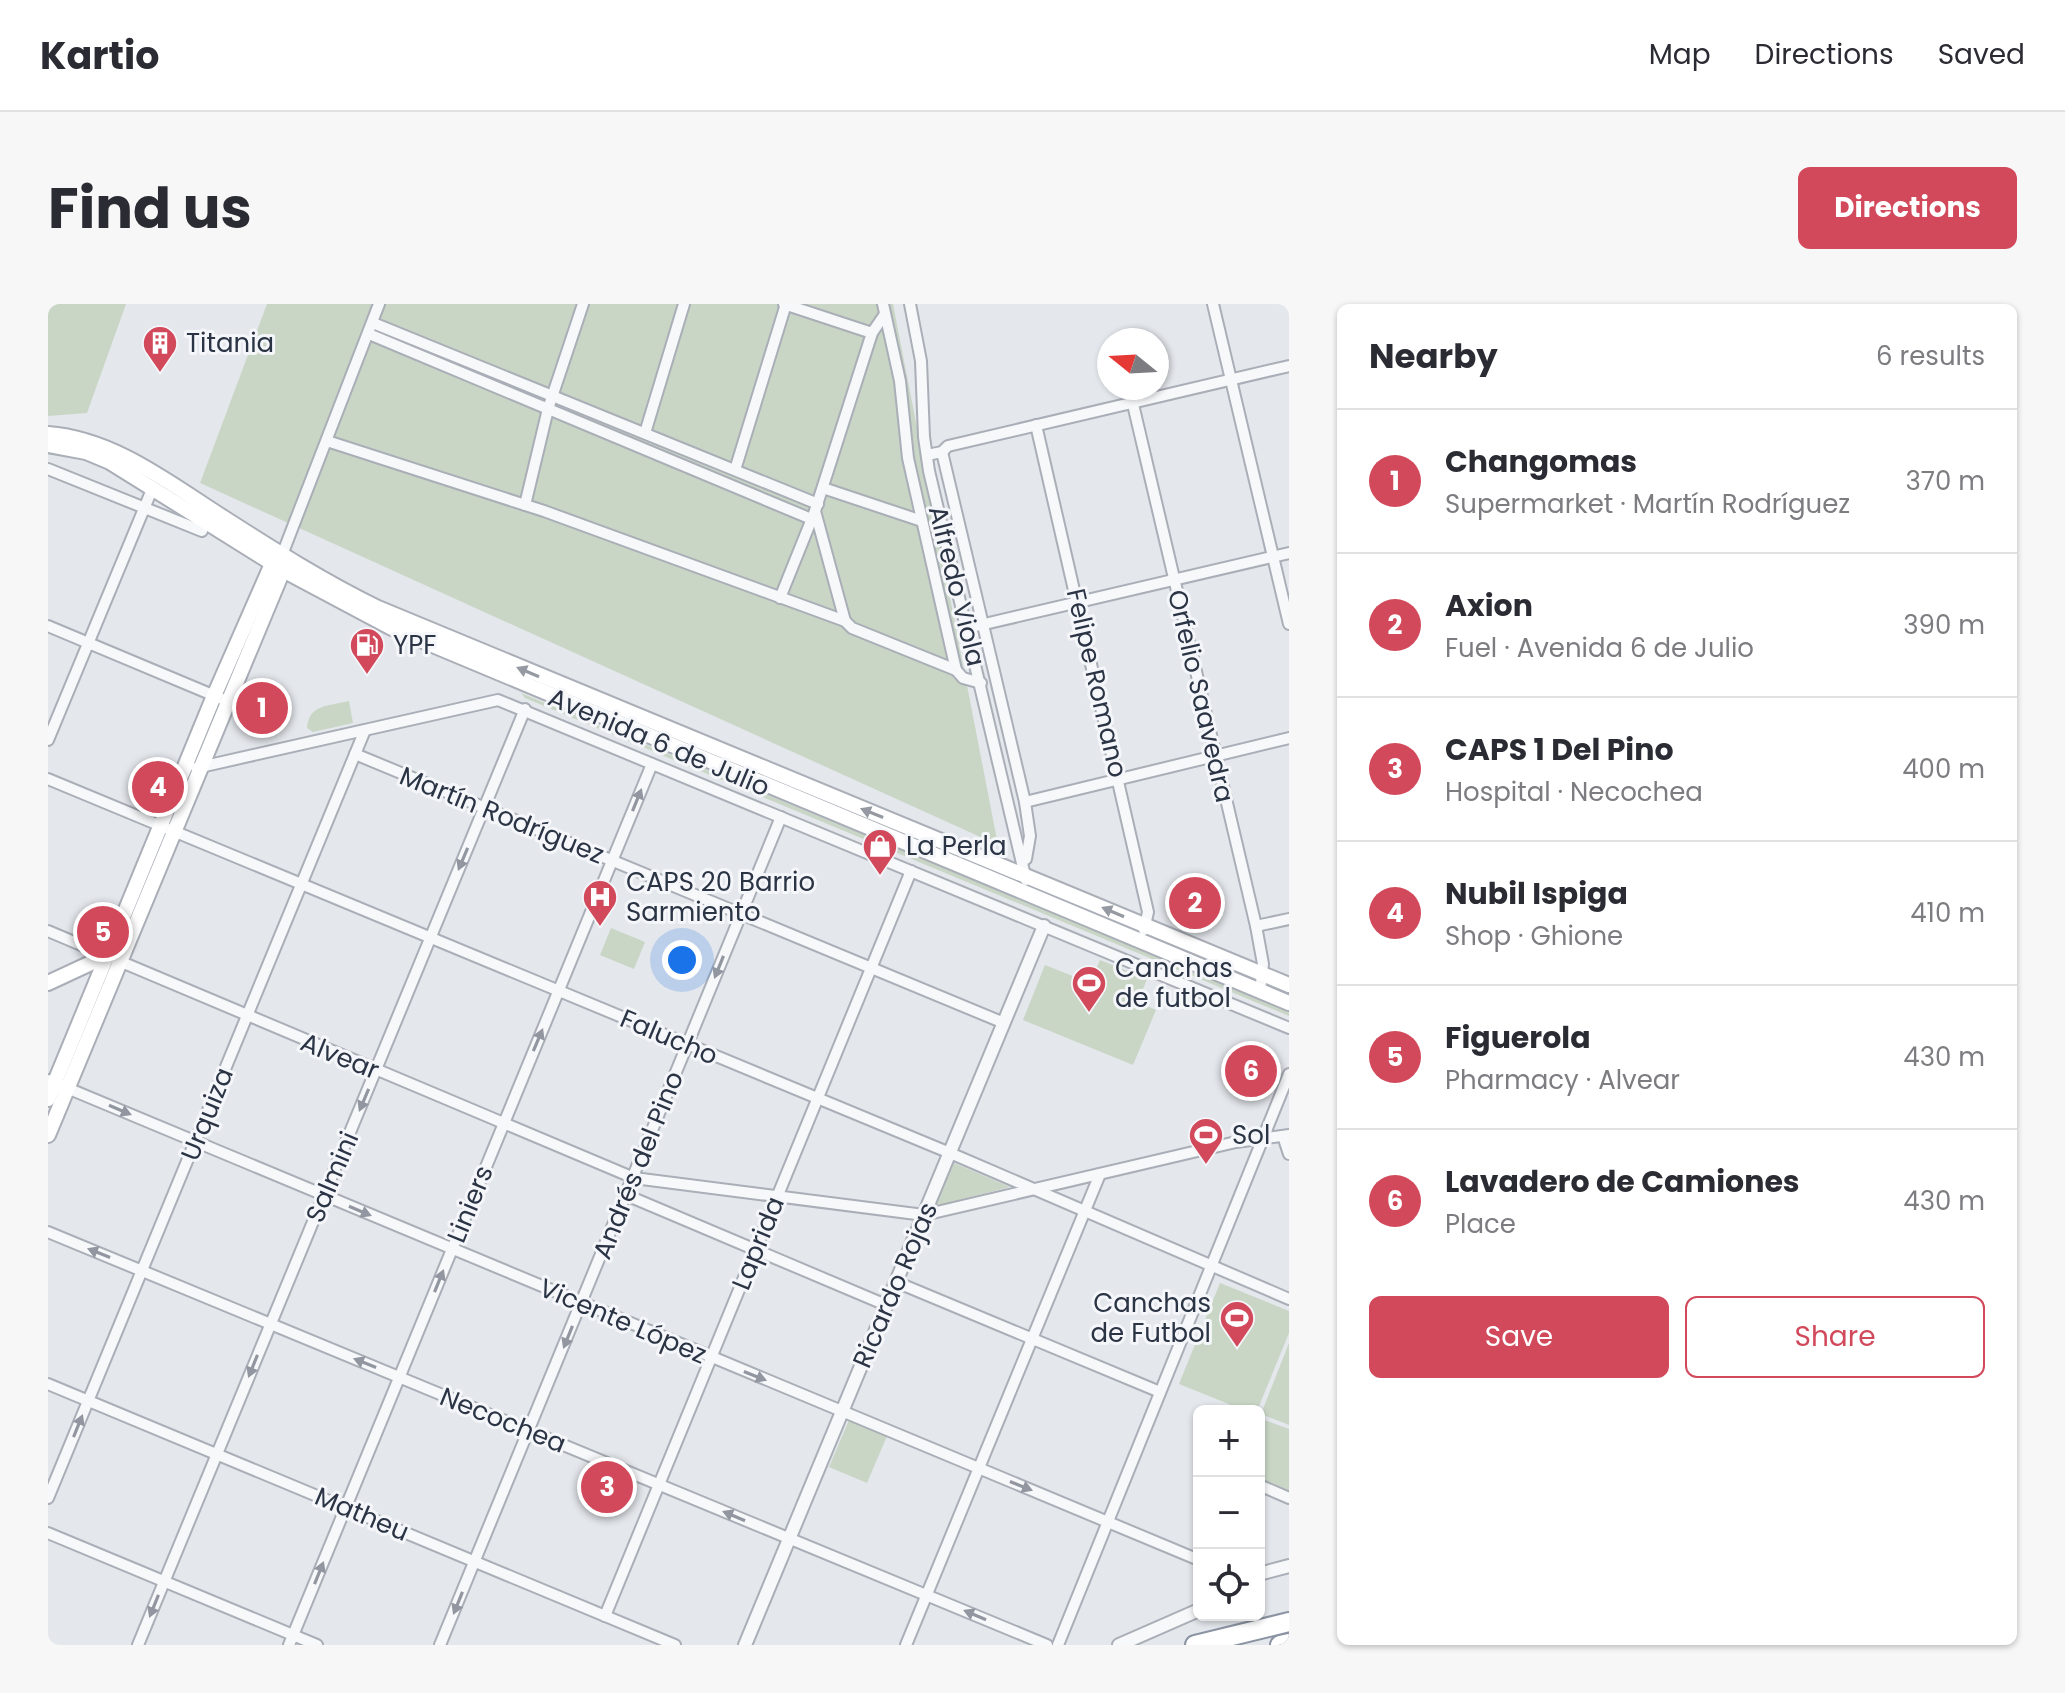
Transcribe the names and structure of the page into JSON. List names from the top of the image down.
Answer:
{
  "streets": {
    "main road": ["Avenida 6 de Julio"],
    "street": [
      "Alfredo Viola",
      "Felipe Romano",
      "Orfelio Saavedra",
      "Martín Rodríguez",
      "Falucho",
      "Alvear",
      "Urquiza",
      "Andrés del Pino",
      "Salmini",
      "Liniers",
      "Laprida",
      "Ricardo Rojas",
      "Vicente López",
      "Necochea",
      "Matheu"
    ]
  },
  "crossings": [
    ["Alfredo Viola", "Avenida 6 de Julio"],
    ["Felipe Romano", "Avenida 6 de Julio"],
    ["Orfelio Saavedra", "Avenida 6 de Julio"],
    ["Martín Rodríguez", "Urquiza"],
    ["Martín Rodríguez", "Andrés del Pino"],
    ["Martín Rodríguez", "Salmini"],
    ["Martín Rodríguez", "Liniers"],
    ["Martín Rodríguez", "Laprida"],
    ["Martín Rodríguez", "Ricardo Rojas"],
    ["Falucho", "Urquiza"],
    ["Falucho", "Andrés del Pino"],
    ["Falucho", "Salmini"],
    ["Falucho", "Liniers"],
    ["Falucho", "Laprida"],
    ["Falucho", "Ricardo Rojas"],
    ["Alvear", "Urquiza"],
    ["Alvear", "Andrés del Pino"],
    ["Alvear", "Salmini"],
    ["Alvear", "Liniers"],
    ["Alvear", "Laprida"],
    ["Alvear", "Ricardo Rojas"],
    ["Urquiza", "Vicente López"],
    ["Urquiza", "Necochea"],
    ["Urquiza", "Matheu"],
    ["Andrés del Pino", "Vicente López"],
    ["Andrés del Pino", "Necochea"],
    ["Andrés del Pino", "Matheu"],
    ["Salmini", "Vicente López"],
    ["Salmini", "Necochea"],
    ["Salmini", "Matheu"],
    ["Liniers", "Vicente López"],
    ["Liniers", "Necochea"],
    ["Liniers", "Matheu"],
    ["Laprida", "Vicente López"],
    ["Laprida", "Necochea"],
    ["Laprida", "Matheu"],
    ["Ricardo Rojas", "Vicente López"],
    ["Ricardo Rojas", "Necochea"]
  ],
  "one_way": [
    "Andrés del Pino",
    "Salmini",
    "Liniers",
    "Vicente López",
    "Necochea"
  ],
  "places": {
    "building": ["Titania"],
    "fuel station": ["YPF"],
    "shop": ["La Perla"],
    "hospital": ["CAPS 20 Barrio Sarmiento"],
    "sports": ["Canchas de futbol", "Sol", "Canchas de Futbol"]
  },
  "north": "left",
  "page": {
    "header": "Kartio",
    "nav": ["Map", "Directions", "Saved"],
    "title": "Find us",
    "buttons": [
      "Directions",
      ["Save", "Share"]
    ],
    "heading": ["Nearby", "6 results"],
    "list": [
      {
        "mark": "1",
        "name": "Changomas",
        "note": "Supermarket · Martín Rodríguez",
        "value": "370 m"
      },
      {
        "mark": "2",
        "name": "Axion",
        "note": "Fuel · Avenida 6 de Julio",
        "value": "390 m"
      },
      {
        "mark": "3",
        "name": "CAPS 1 Del Pino",
        "note": "Hospital · Necochea",
        "value": "400 m"
      },
      {
        "mark": "4",
        "name": "Nubil Ispiga",
        "note": "Shop · Ghione",
        "value": "410 m"
      },
      {
        "mark": "5",
        "name": "Figuerola",
        "note": "Pharmacy · Alvear",
        "value": "430 m"
      },
      {
        "mark": "6",
        "name": "Lavadero de Camiones",
        "note": "Place",
        "value": "430 m"
      }
    ],
    "pins": [
      "1",
      "4",
      "2",
      "5",
      "6",
      "3"
    ],
    "map_buttons": ["+", "−"]
  }
}
